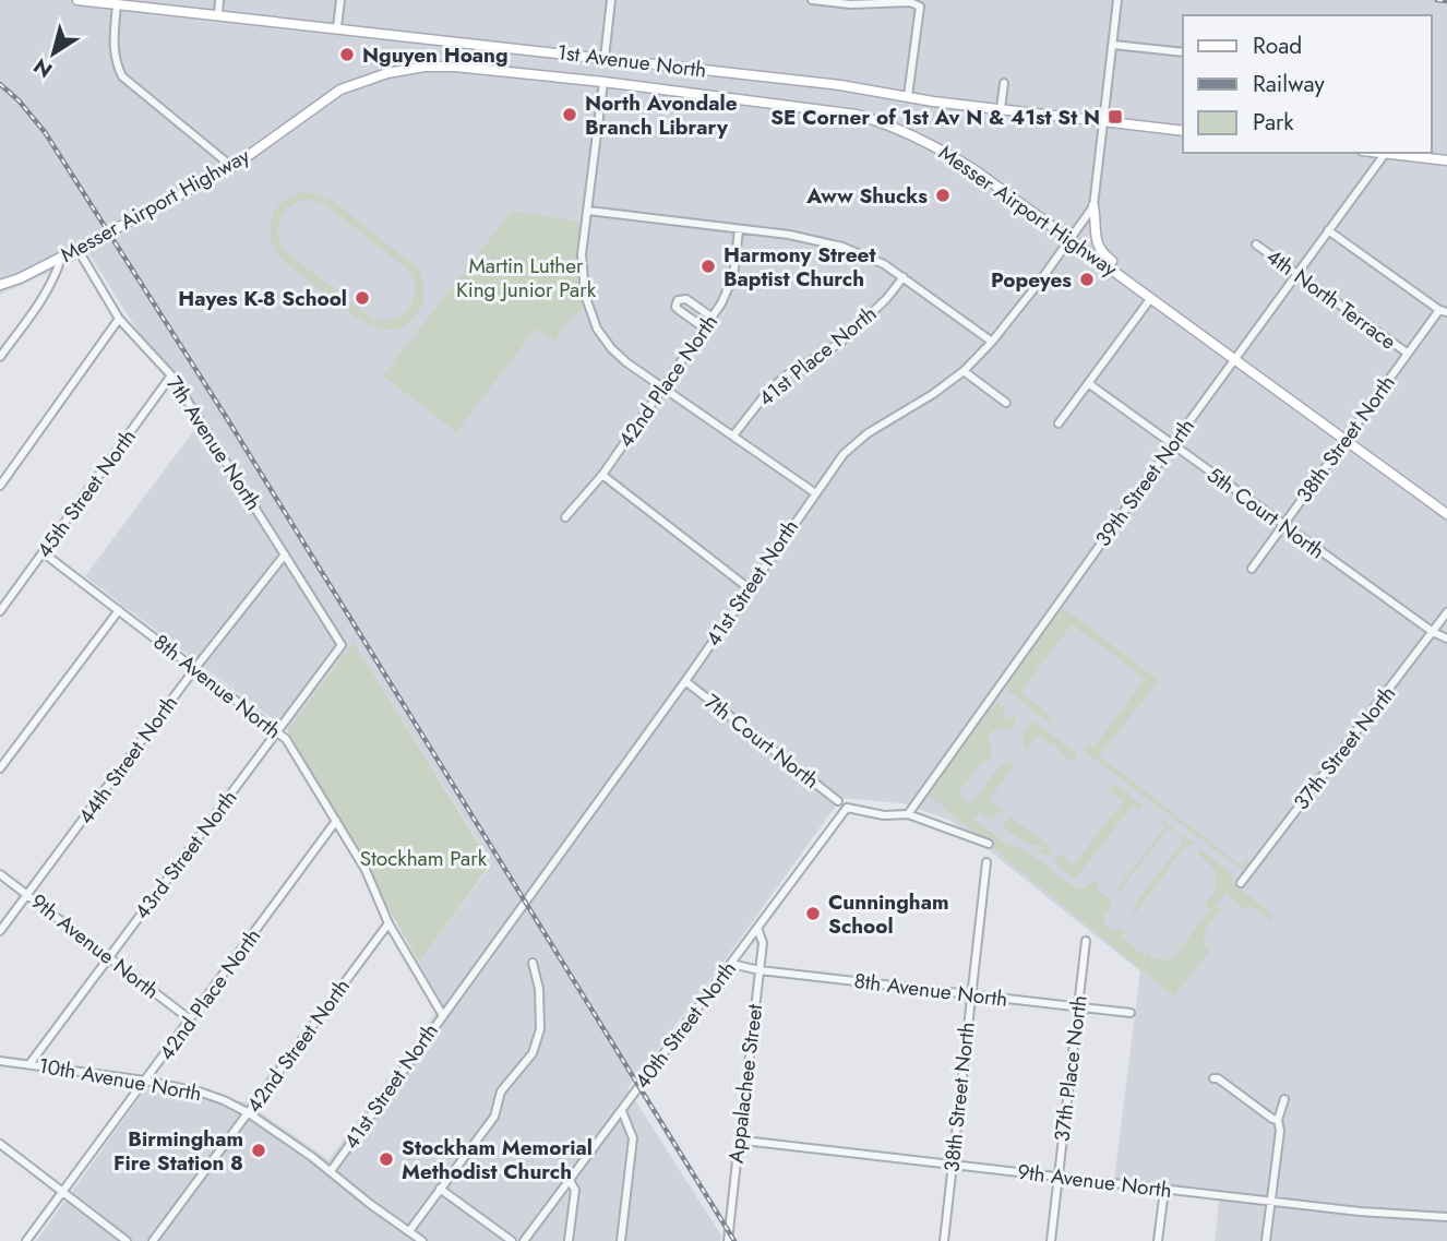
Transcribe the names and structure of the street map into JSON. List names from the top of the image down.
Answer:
{
  "streets": {
    "main road": ["1st Avenue North", "Messer Airport Highway"],
    "street": [
      "4th North Terrace",
      "41st Place North",
      "42nd Place North",
      "38th Street North",
      "7th Avenue North",
      "39th Street North",
      "45th Street North",
      "5th Court North",
      "41st Street North",
      "8th Avenue North",
      "7th Court North",
      "37th Street North",
      "44th Street North",
      "43rd Street North",
      "9th Avenue North",
      "40th Street North",
      "42nd Street North",
      "37th Place North",
      "10th Avenue North",
      "Appalachee Street"
    ]
  },
  "crossings": [
    ["1st Avenue North", "41st Street North"],
    ["Messer Airport Highway", "38th Street North"],
    ["Messer Airport Highway", "7th Avenue North"],
    ["Messer Airport Highway", "39th Street North"],
    ["Messer Airport Highway", "41st Street North"],
    ["4th North Terrace", "38th Street North"],
    ["4th North Terrace", "39th Street North"],
    ["42nd Place North", "8th Avenue North"],
    ["42nd Place North", "9th Avenue North"],
    ["42nd Place North", "10th Avenue North"],
    ["38th Street North", "5th Court North"],
    ["38th Street North", "8th Avenue North"],
    ["38th Street North", "9th Avenue North"],
    ["7th Avenue North", "45th Street North"],
    ["7th Avenue North", "44th Street North"],
    ["7th Avenue North", "43rd Street North"],
    ["39th Street North", "5th Court North"],
    ["39th Street North", "40th Street North"],
    ["45th Street North", "8th Avenue North"],
    ["5th Court North", "37th Street North"],
    ["41st Street North", "8th Avenue North"],
    ["41st Street North", "7th Court North"],
    ["41st Street North", "10th Avenue North"],
    ["8th Avenue North", "44th Street North"],
    ["8th Avenue North", "43rd Street North"],
    ["8th Avenue North", "40th Street North"],
    ["8th Avenue North", "42nd Street North"],
    ["8th Avenue North", "37th Place North"],
    ["8th Avenue North", "Appalachee Street"],
    ["44th Street North", "9th Avenue North"],
    ["43rd Street North", "9th Avenue North"],
    ["43rd Street North", "10th Avenue North"],
    ["9th Avenue North", "37th Place North"],
    ["9th Avenue North", "Appalachee Street"],
    ["40th Street North", "Appalachee Street"],
    ["42nd Street North", "10th Avenue North"]
  ],
  "parks": ["Martin Luther King Junior Park", "Stockham Park"],
  "places": {
    "other": [
      "Nguyen Hoang",
      "North Avondale Branch Library",
      "Aww Shucks",
      "Harmony Street Baptist Church",
      "Popeyes",
      "Hayes K-8 School",
      "Cunningham School",
      "Birmingham Fire Station 8",
      "Stockham Memorial Methodist Church"
    ],
    "transit": ["SE Corner of 1st Av N & 41st St N"]
  },
  "legend": ["Road", "Railway", "Park"],
  "north": "bottom left"
}
